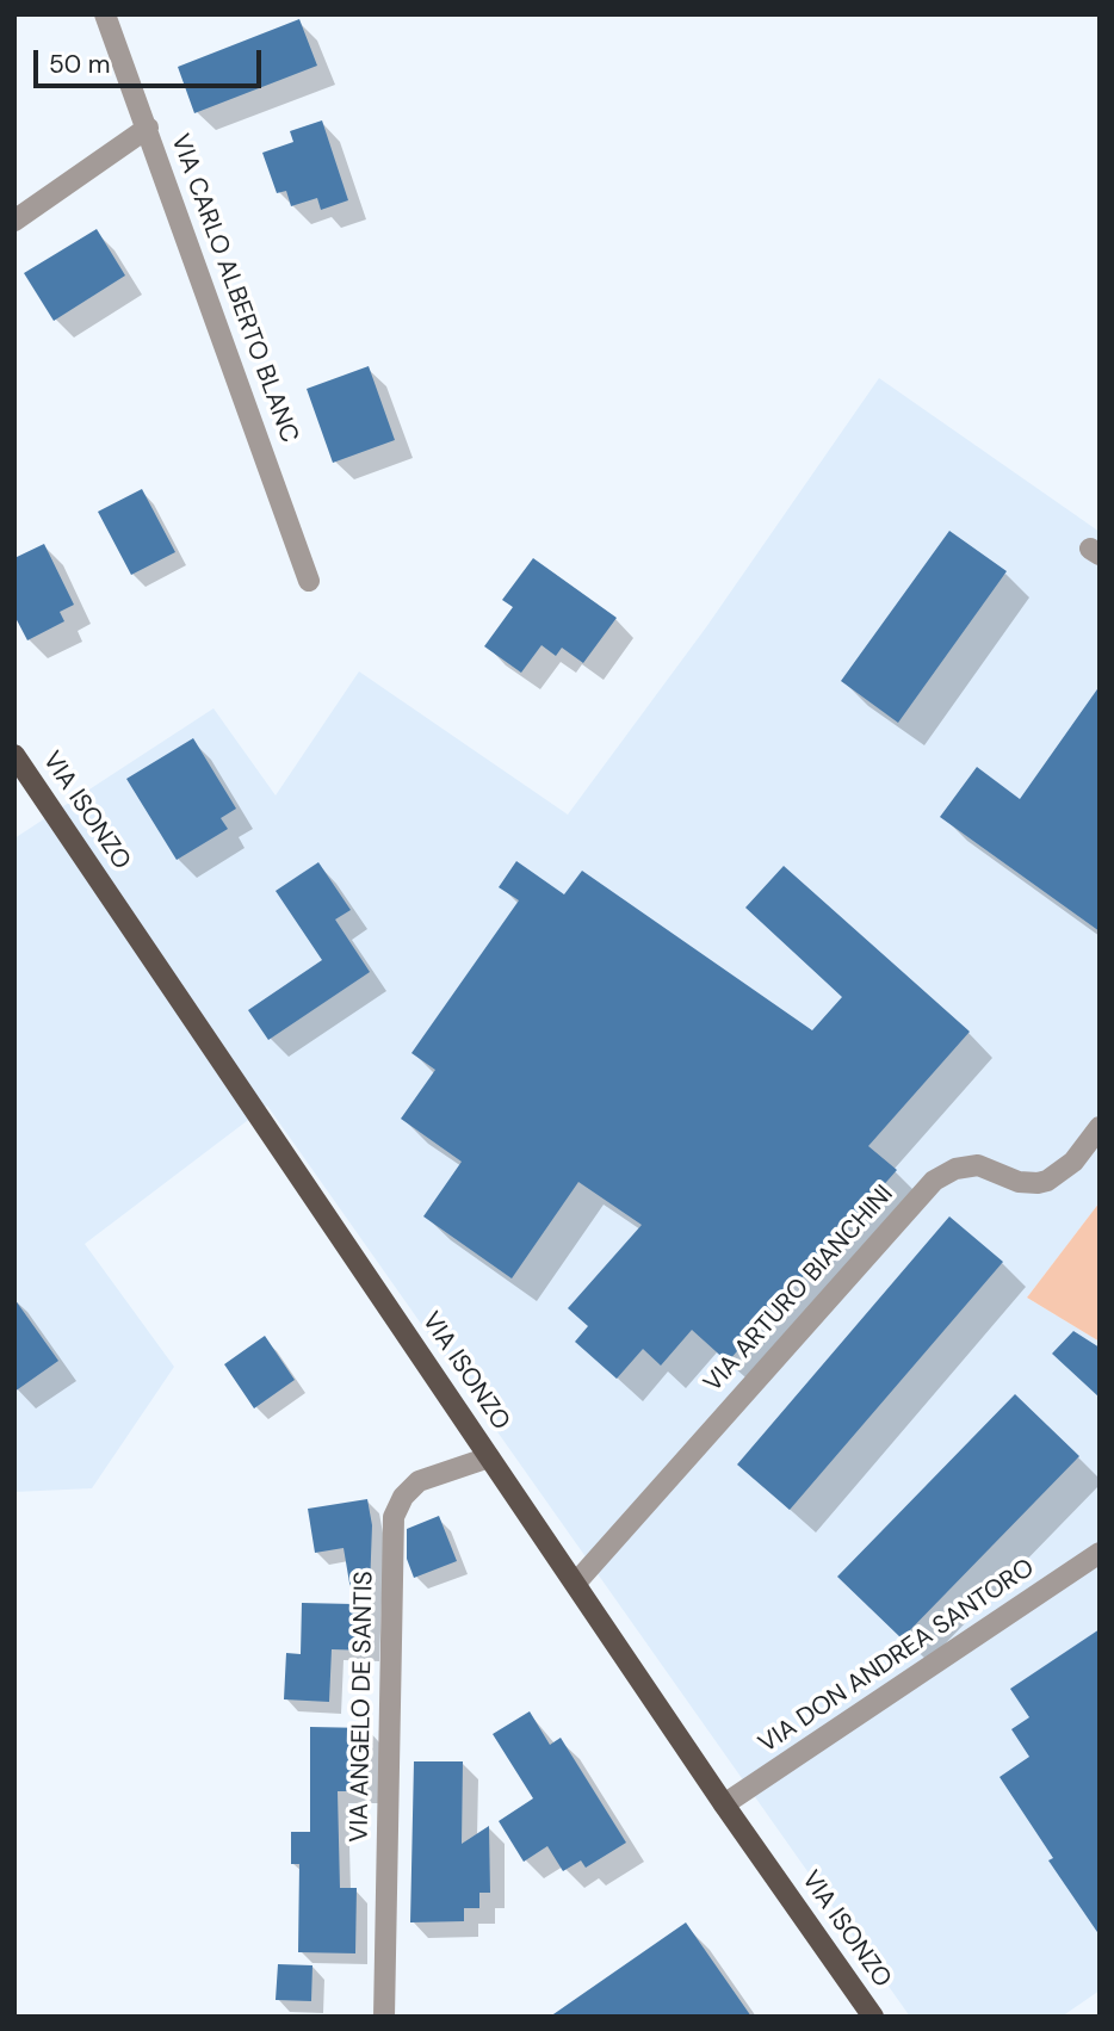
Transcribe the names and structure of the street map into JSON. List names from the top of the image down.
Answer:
{
  "streets": {
    "main road": ["VIA ISONZO"],
    "street": [
      "VIA CARLO ALBERTO BLANC",
      "VIA ARTURO BIANCHINI",
      "VIA DON ANDREA SANTORO",
      "VIA ANGELO DE SANTIS"
    ]
  },
  "crossings": [
    ["VIA ISONZO", "VIA ARTURO BIANCHINI"],
    ["VIA ISONZO", "VIA DON ANDREA SANTORO"],
    ["VIA ISONZO", "VIA ANGELO DE SANTIS"]
  ],
  "scale_bar": "50 m"
}
